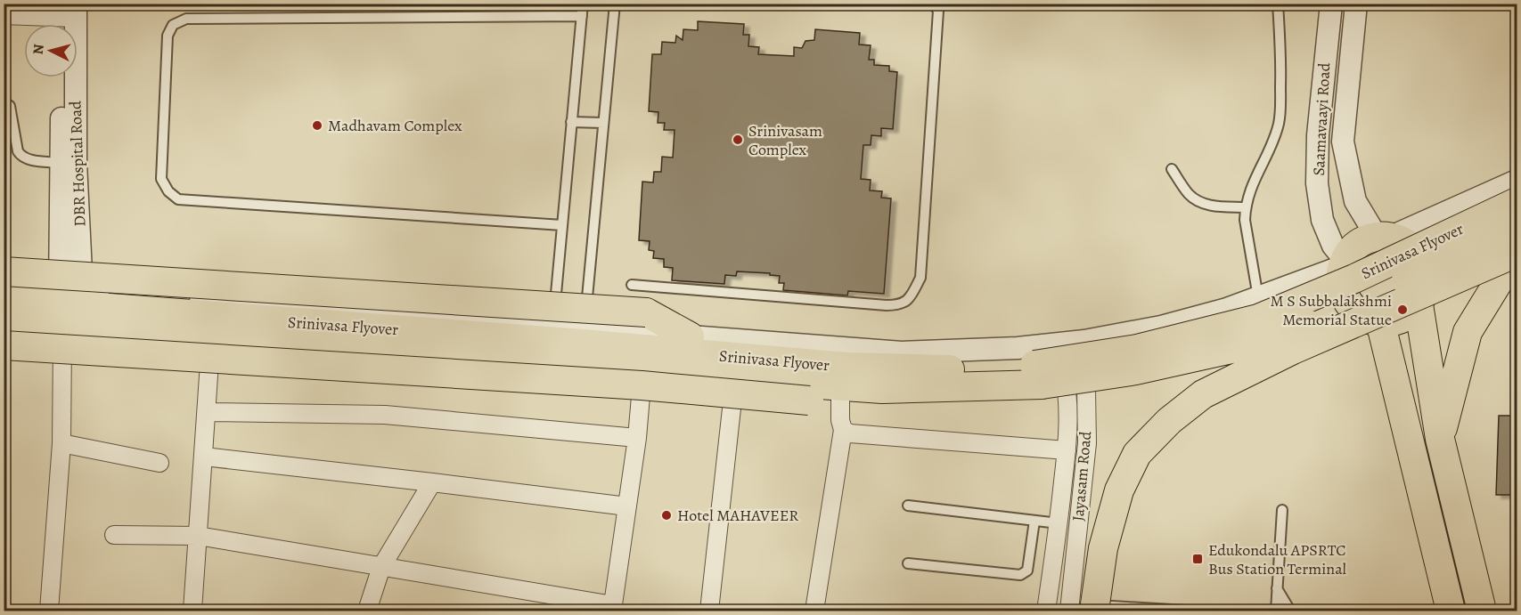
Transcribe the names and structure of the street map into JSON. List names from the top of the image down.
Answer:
{
  "streets": {
    "main road": ["Srinivasa Flyover"],
    "street": ["Saamavaayi Road", "DBR Hospital Road", "Jayasam Road"]
  },
  "places": {
    "other": [
      "Madhavam Complex",
      "Srinivasam Complex",
      "M S Subbalakshmi Memorial Statue",
      "Hotel MAHAVEER"
    ],
    "transit": ["Edukondalu APSRTC Bus Station Terminal"]
  },
  "north": "left"
}
